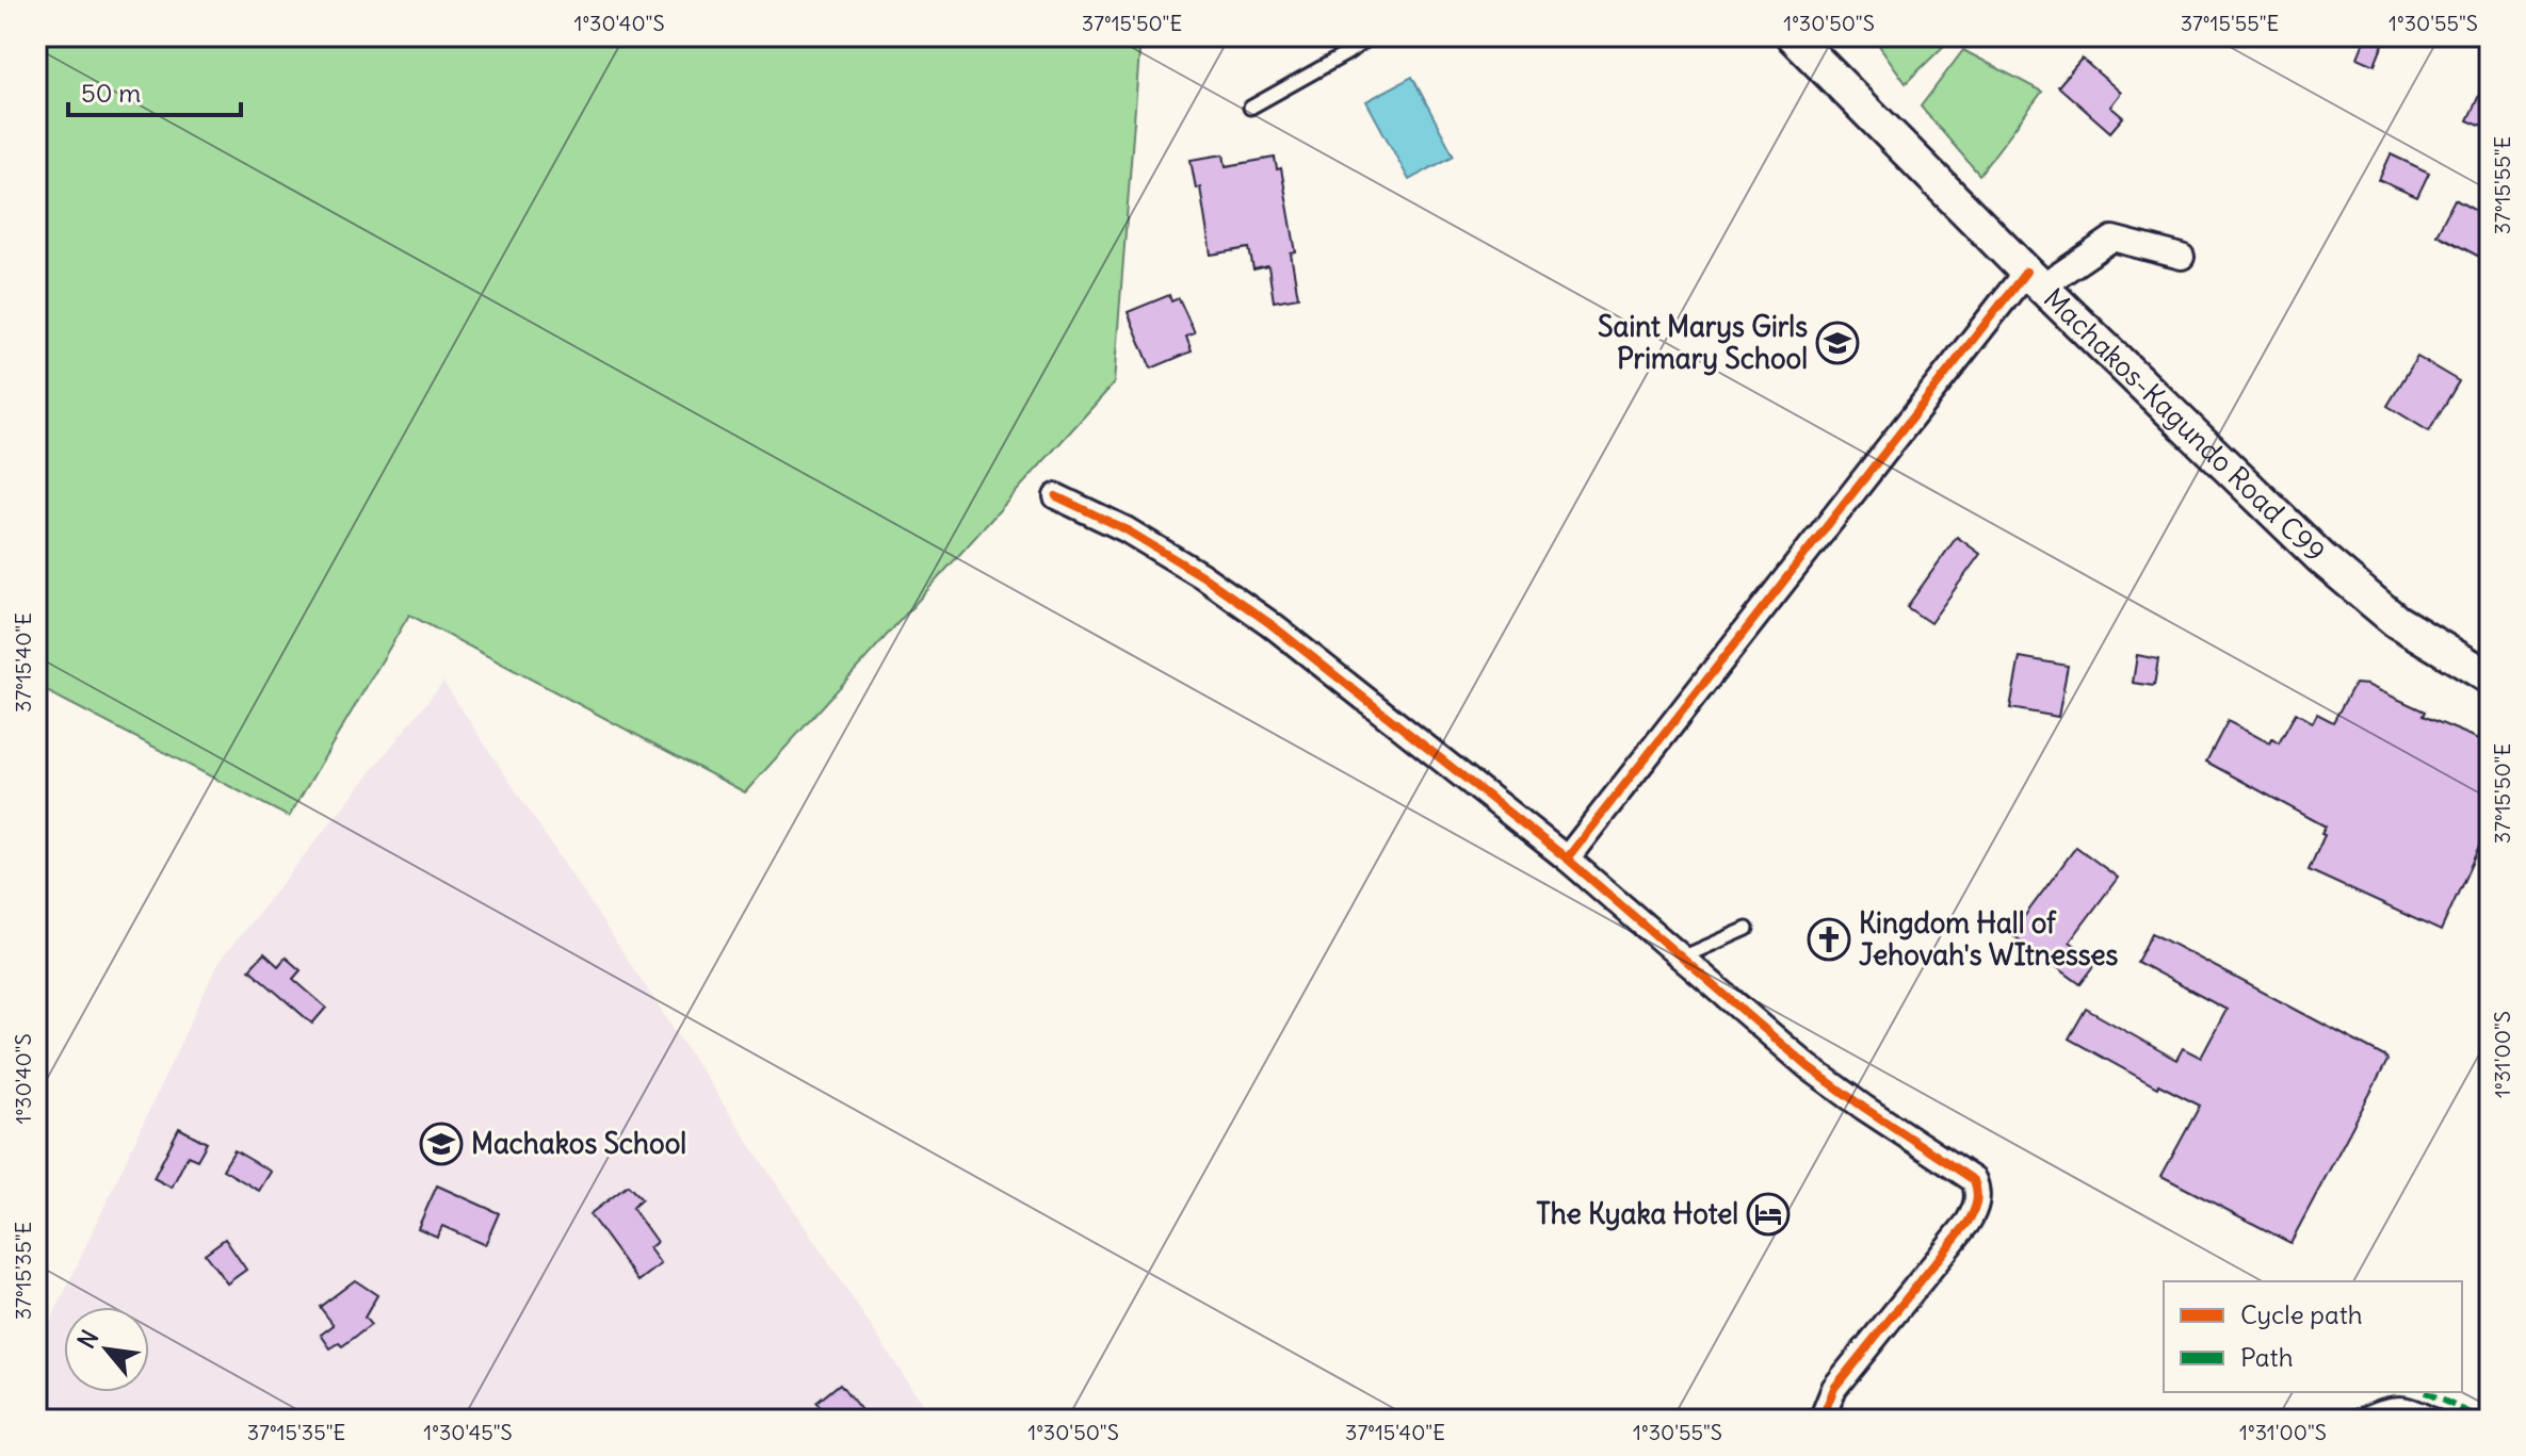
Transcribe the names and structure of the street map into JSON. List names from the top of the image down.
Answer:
{
  "streets": {
    "main road": ["Machakos-Kagundo Road C99"]
  },
  "places": {
    "school or university": ["Saint Marys Girls Primary School", "Machakos School"],
    "church": ["Kingdom Hall of Jehovah's WItnesses"],
    "hotel": ["The Kyaka Hotel"]
  },
  "legend": ["Cycle path", "Path"],
  "scale_bar": "50 m",
  "north": "top left",
  "coordinates": [
    "1°30'40\"S",
    "37°15'50\"E",
    "1°30'50\"S",
    "37°15'55\"E",
    "1°30'55\"S",
    "37°15'40\"E",
    "1°31'00\"S",
    "37°15'35\"E",
    "1°30'45\"S"
  ]
}
